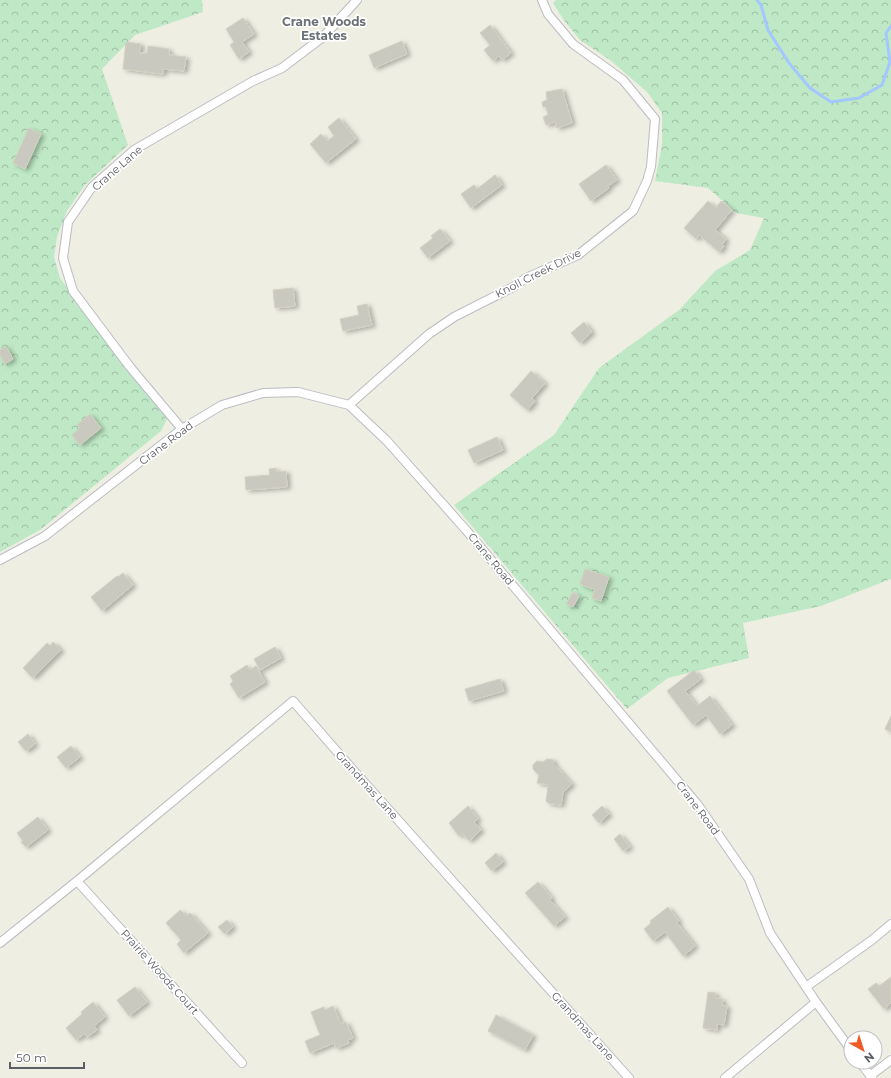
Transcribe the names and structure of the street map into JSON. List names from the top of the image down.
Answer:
{
  "streets": {
    "street": [
      "Crane Lane",
      "Knoll Creek Drive",
      "Crane Road",
      "Grandmas Lane",
      "Prairie Woods Court"
    ]
  },
  "crossings": [
    ["Crane Lane", "Crane Road"],
    ["Knoll Creek Drive", "Crane Road"],
    ["Grandmas Lane", "Prairie Woods Court"]
  ],
  "districts": ["Crane Woods Estates"],
  "scale_bar": "50 m",
  "north": "bottom right"
}
